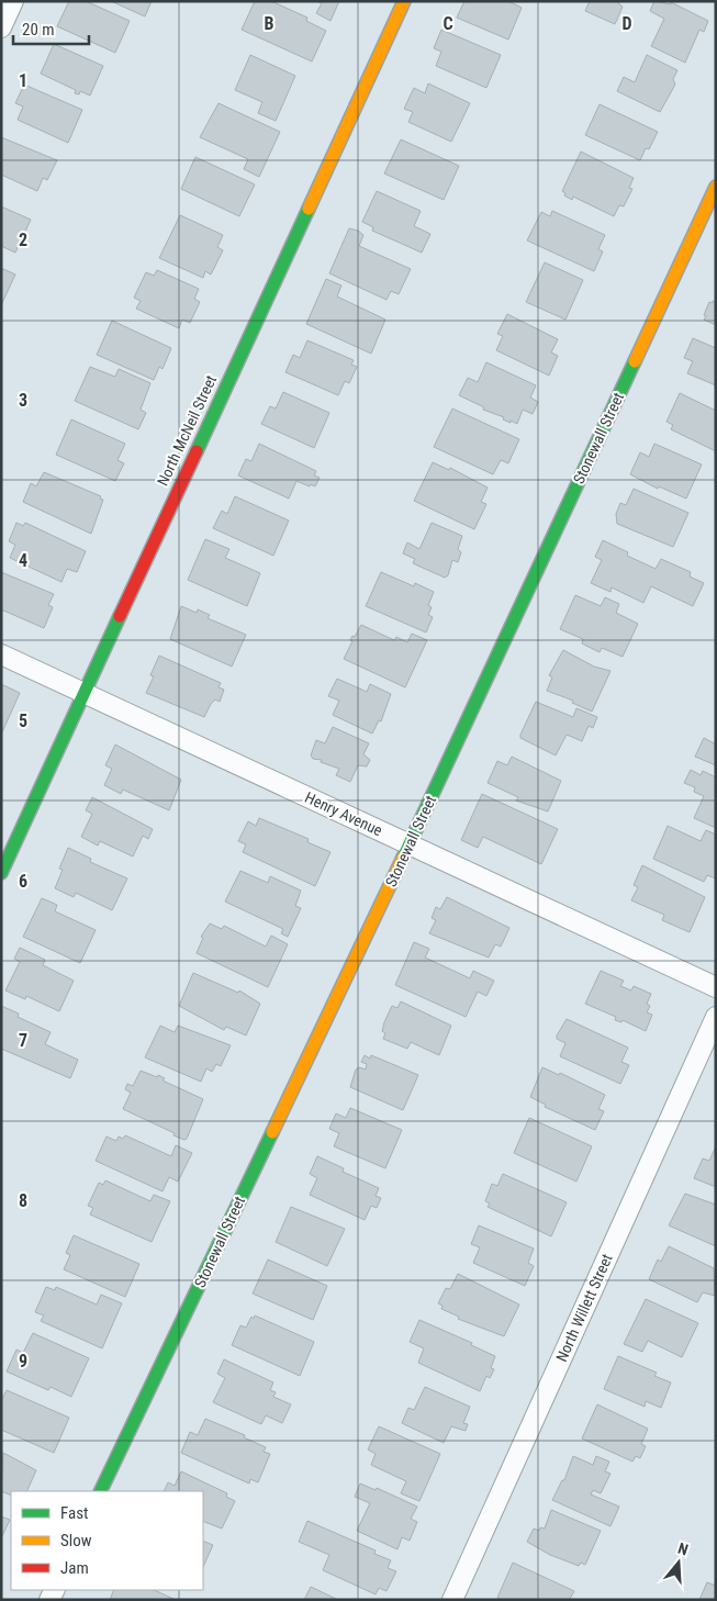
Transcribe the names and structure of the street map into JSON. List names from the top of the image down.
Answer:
{
  "streets": {
    "street": [
      "North McNeil Street",
      "Stonewall Street",
      "Henry Avenue",
      "North Willett Street"
    ]
  },
  "crossings": [
    ["North McNeil Street", "Henry Avenue"],
    ["Stonewall Street", "Henry Avenue"]
  ],
  "legend": ["Fast", "Slow", "Jam"],
  "scale_bar": "20 m",
  "north": "top",
  "grid": {
    "columns": ["B", "C", "D"],
    "rows": [
      "1",
      "2",
      "3",
      "4",
      "5",
      "6",
      "7",
      "8",
      "9"
    ]
  }
}
